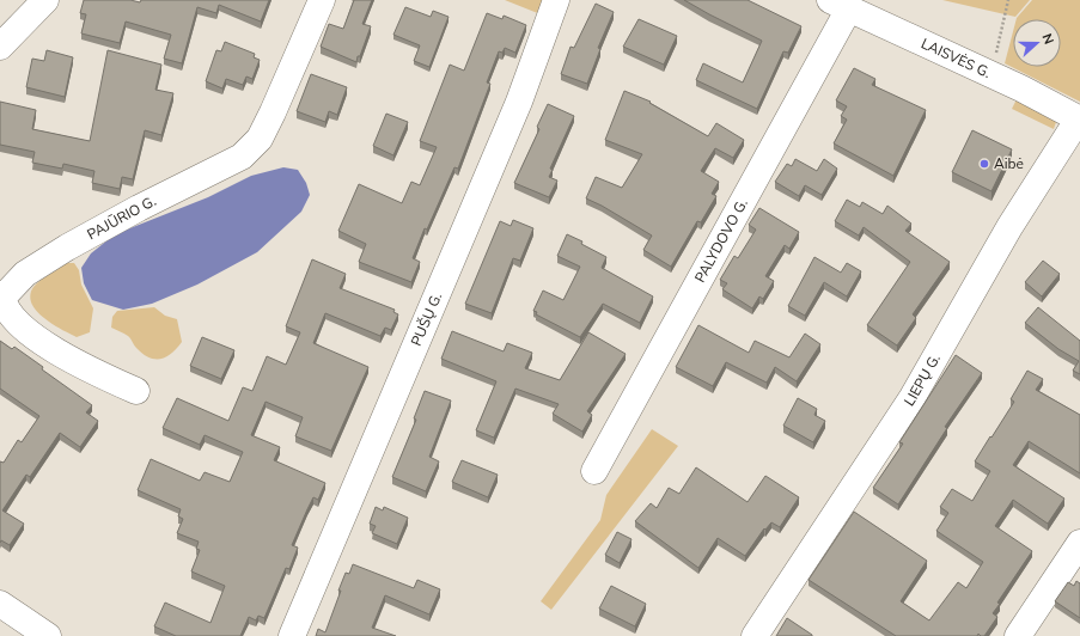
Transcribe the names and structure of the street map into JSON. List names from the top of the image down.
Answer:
{
  "streets": {
    "street": [
      "LAISVĖS G.",
      "PAJŪRIO G.",
      "PALYDOVO G.",
      "PUŠŲ G.",
      "LIEPŲ G."
    ]
  },
  "crossings": [
    ["LAISVĖS G.", "PALYDOVO G."],
    ["LAISVĖS G.", "LIEPŲ G."]
  ],
  "places": ["Aibė"],
  "north": "right"
}
